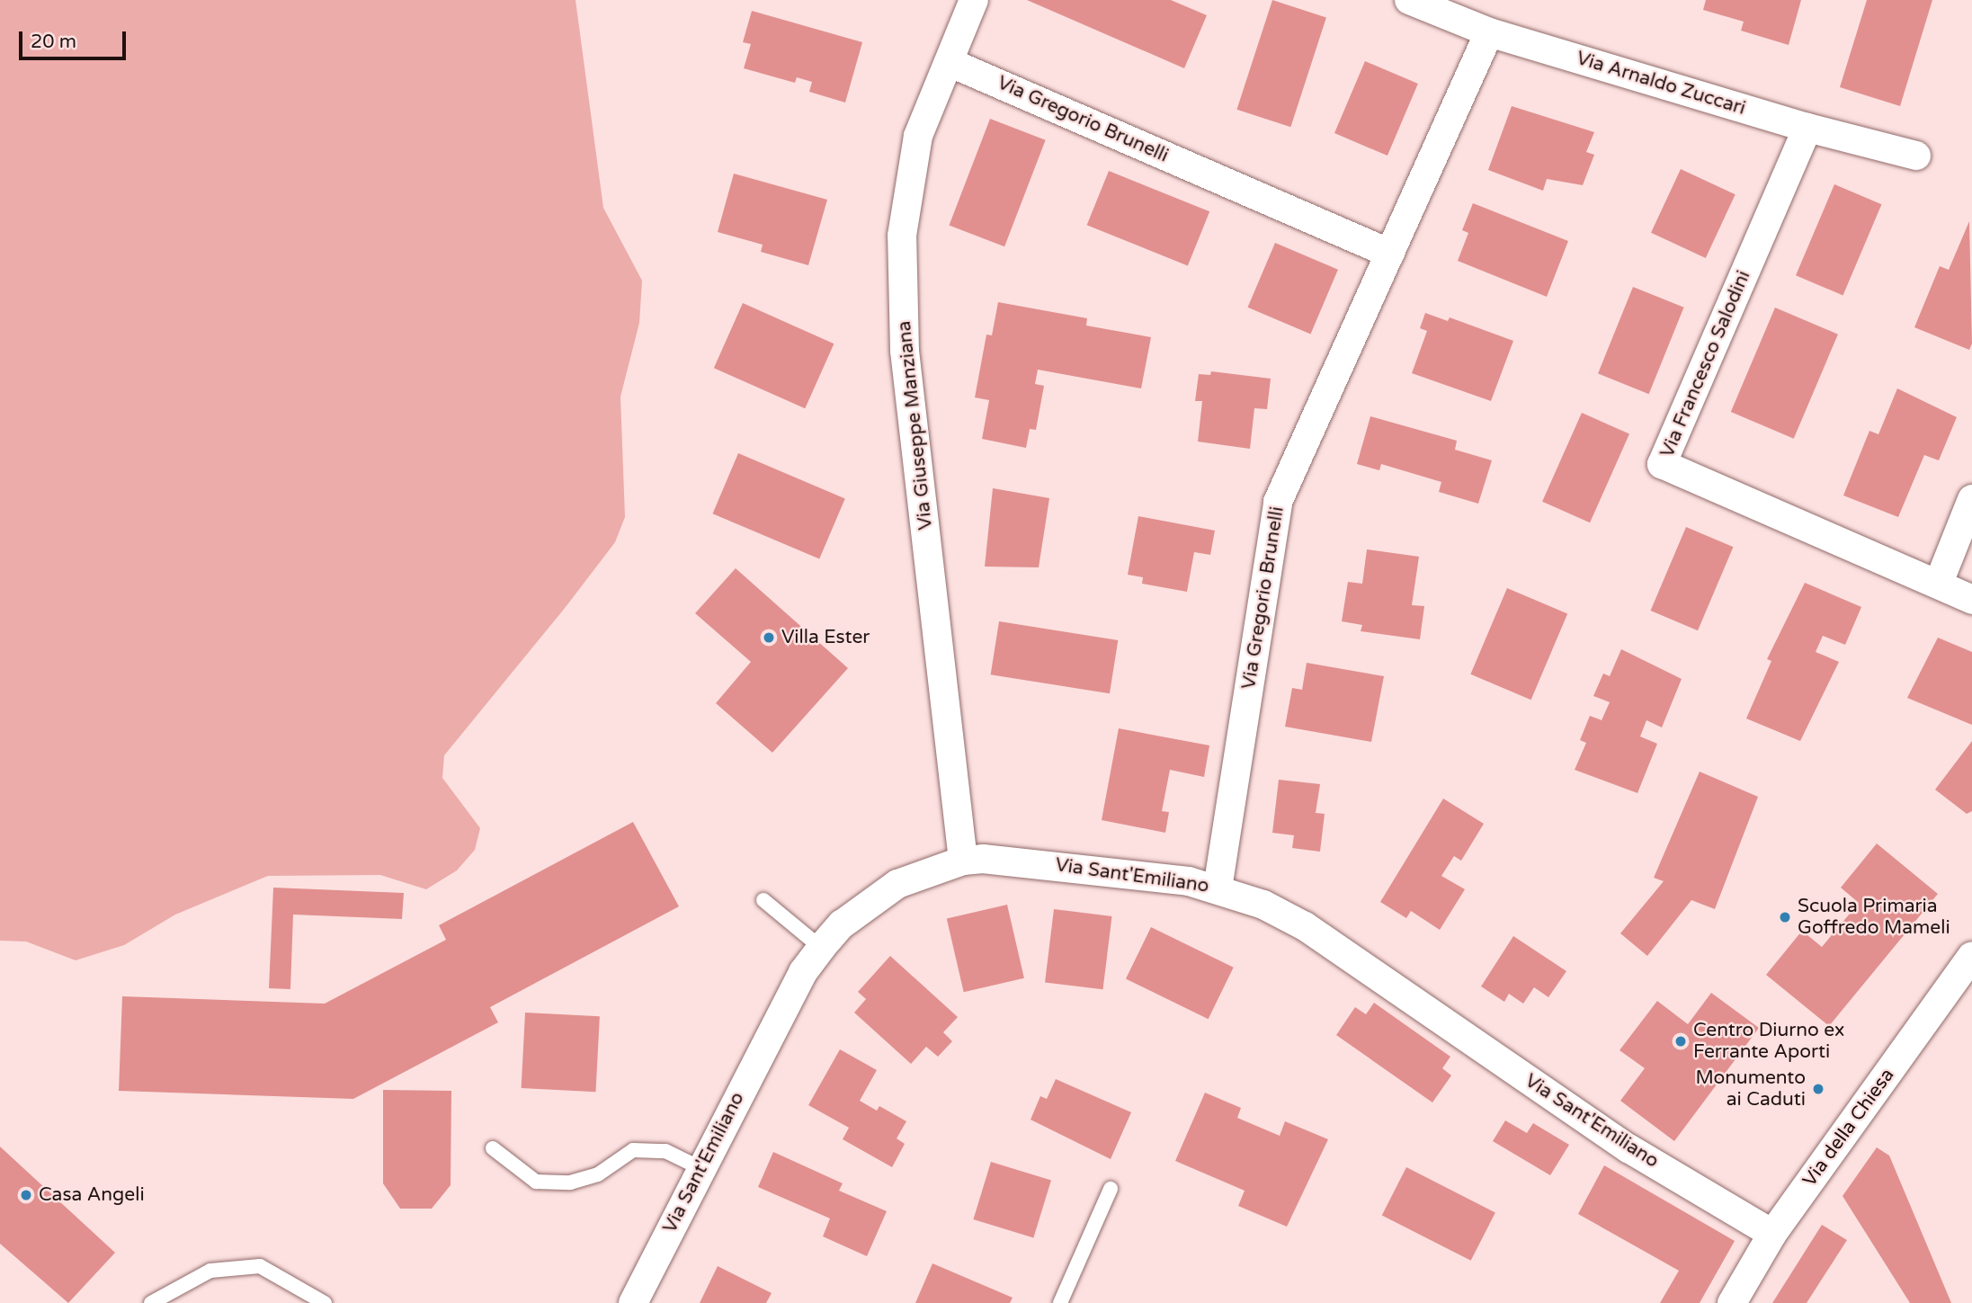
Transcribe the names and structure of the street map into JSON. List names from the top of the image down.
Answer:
{
  "streets": {
    "street": [
      "Via Arnaldo Zuccari",
      "Via Gregorio Brunelli",
      "Via Francesco Salodini",
      "Via Giuseppe Manziana",
      "Via Sant'Emiliano",
      "Via della Chiesa"
    ]
  },
  "crossings": [
    ["Via Arnaldo Zuccari", "Via Gregorio Brunelli"],
    ["Via Arnaldo Zuccari", "Via Francesco Salodini"],
    ["Via Gregorio Brunelli", "Via Giuseppe Manziana"],
    ["Via Gregorio Brunelli", "Via Sant'Emiliano"],
    ["Via Giuseppe Manziana", "Via Sant'Emiliano"],
    ["Via Sant'Emiliano", "Via della Chiesa"]
  ],
  "places": [
    "Villa Ester",
    "Scuola Primaria Goffredo Mameli",
    "Centro Diurno ex Ferrante Aporti",
    "Monumento ai Caduti",
    "Casa Angeli"
  ],
  "scale_bar": "20 m"
}
